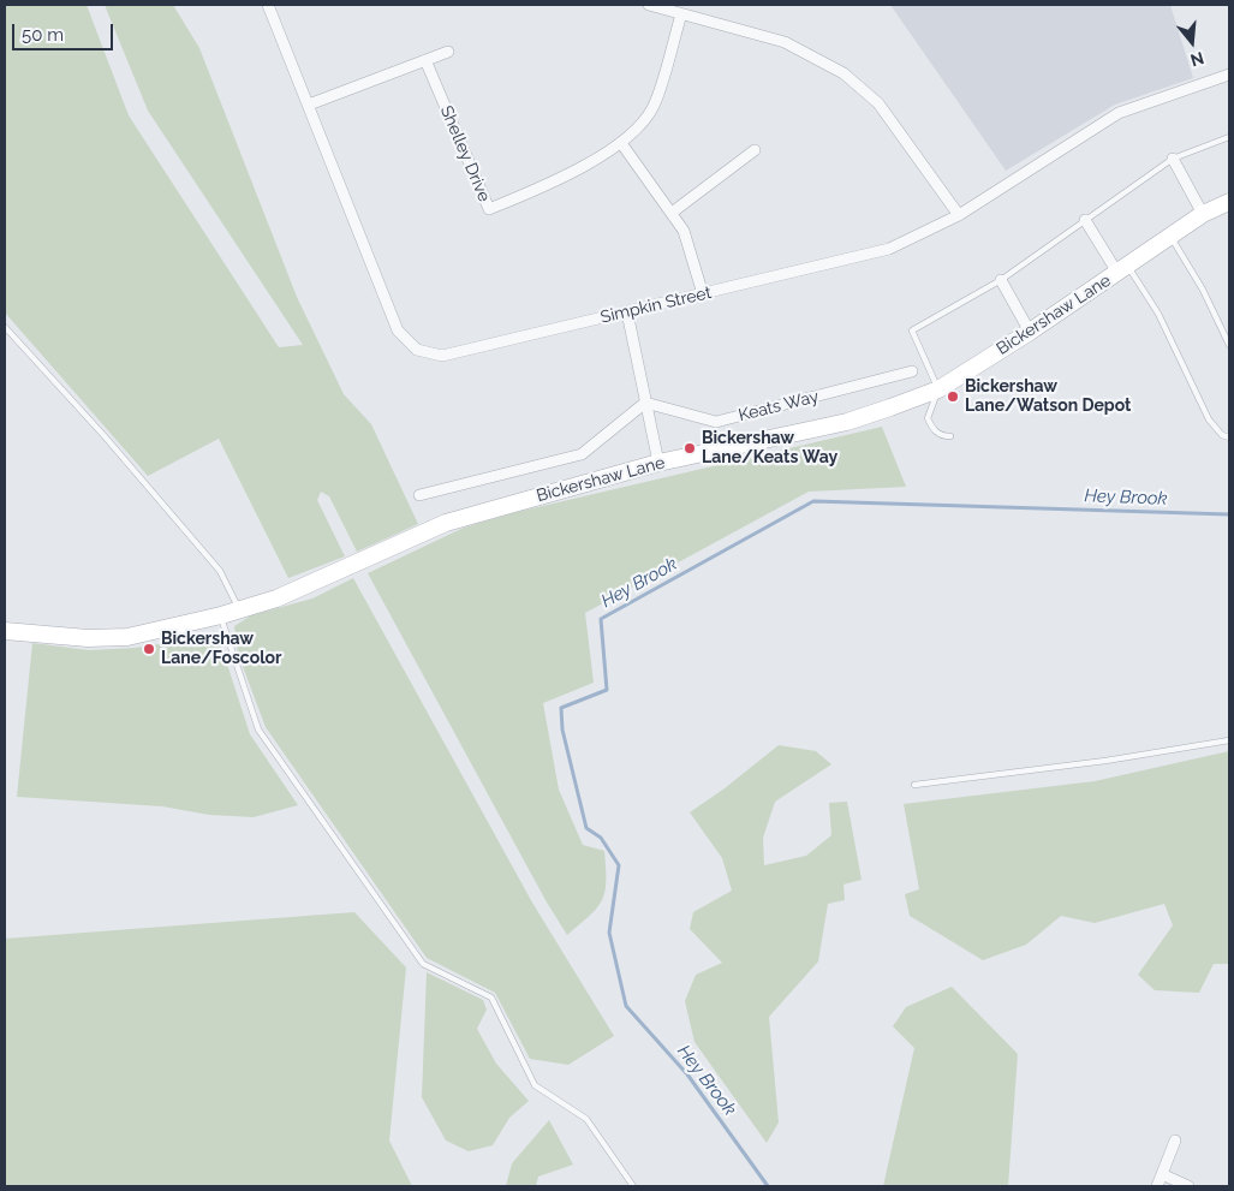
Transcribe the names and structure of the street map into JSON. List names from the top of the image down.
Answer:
{
  "streets": {
    "main road": ["Bickershaw Lane"],
    "street": ["Shelley Drive", "Simpkin Street", "Keats Way"]
  },
  "water": ["Hey Brook"],
  "places": ["Bickershaw Lane/Watson Depot", "Bickershaw Lane/Keats Way", "Bickershaw Lane/Foscolor"],
  "scale_bar": "50 m",
  "north": "bottom"
}
